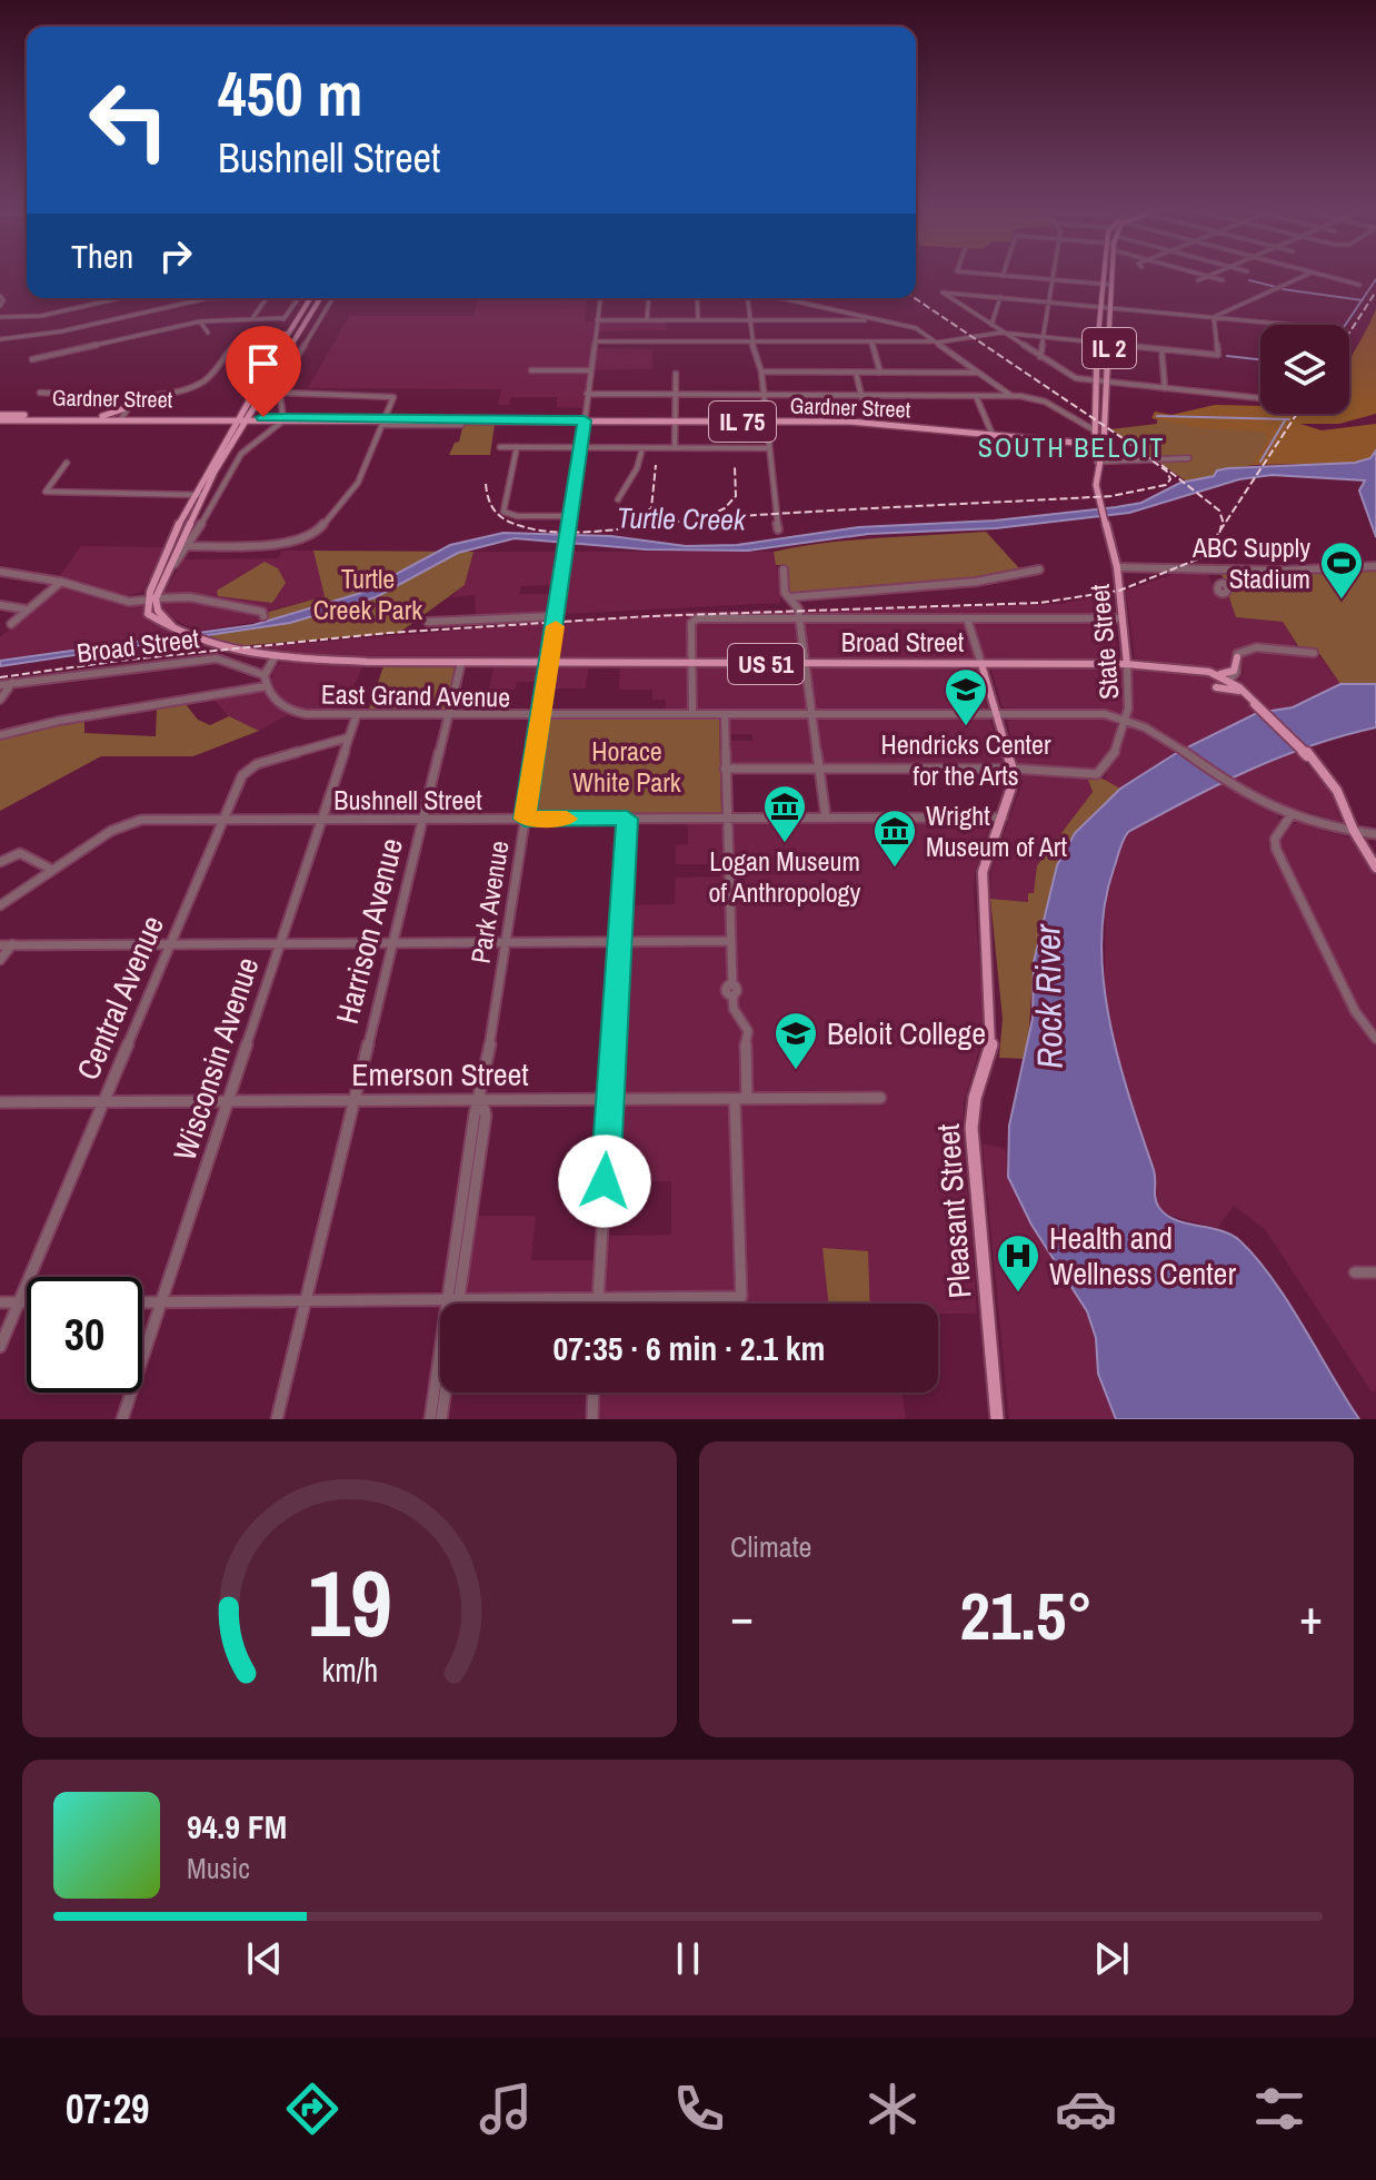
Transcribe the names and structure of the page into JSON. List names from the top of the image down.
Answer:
{
  "streets": {
    "main road": [
      "IL 2",
      "Gardner Street",
      "IL 75",
      "Broad Street",
      "State Street",
      "US 51",
      "Pleasant Street"
    ],
    "street": [
      "East Grand Avenue",
      "Bushnell Street",
      "Park Avenue",
      "Harrison Avenue",
      "Central Avenue",
      "Wisconsin Avenue",
      "Emerson Street"
    ]
  },
  "crossings": [
    ["IL 2", "Gardner Street"],
    ["IL 2", "State Street"],
    ["Gardner Street", "Park Avenue"],
    ["Broad Street", "State Street"],
    ["Broad Street", "US 51"],
    ["Broad Street", "East Grand Avenue"],
    ["Broad Street", "Park Avenue"],
    ["Broad Street", "Harrison Avenue"],
    ["Broad Street", "Pleasant Street"],
    ["State Street", "East Grand Avenue"],
    ["State Street", "Pleasant Street"],
    ["East Grand Avenue", "Park Avenue"],
    ["East Grand Avenue", "Harrison Avenue"],
    ["East Grand Avenue", "Wisconsin Avenue"],
    ["East Grand Avenue", "Pleasant Street"],
    ["Bushnell Street", "Park Avenue"],
    ["Bushnell Street", "Harrison Avenue"],
    ["Bushnell Street", "Central Avenue"],
    ["Bushnell Street", "Wisconsin Avenue"],
    ["Bushnell Street", "Pleasant Street"],
    ["Park Avenue", "Emerson Street"],
    ["Harrison Avenue", "Emerson Street"],
    ["Central Avenue", "Wisconsin Avenue"],
    ["Central Avenue", "Emerson Street"],
    ["Wisconsin Avenue", "Emerson Street"]
  ],
  "districts": ["SOUTH BELOIT"],
  "water": ["Turtle Creek", "Rock River"],
  "parks": ["Turtle Creek Park", "Horace White Park"],
  "places": {
    "sports": ["ABC Supply Stadium"],
    "school or university": ["Hendricks Center for the Arts", "Beloit College"],
    "museum": ["Logan Museum of Anthropology", "Wright Museum of Art"],
    "hospital": ["Health and Wellness Center"]
  },
  "page": {
    "turn": ["450 m", "Bushnell Street"],
    "then": "Then",
    "limit": "30",
    "trip": "07:35 · 6 min · 2.1 km",
    "tile": "Climate",
    "heat": ["−", "21.5°", "+"],
    "song": ["94.9 FM", "Music"],
    "tabs": "07:29",
    "gauge": ["19", "km/h"]
  }
}
